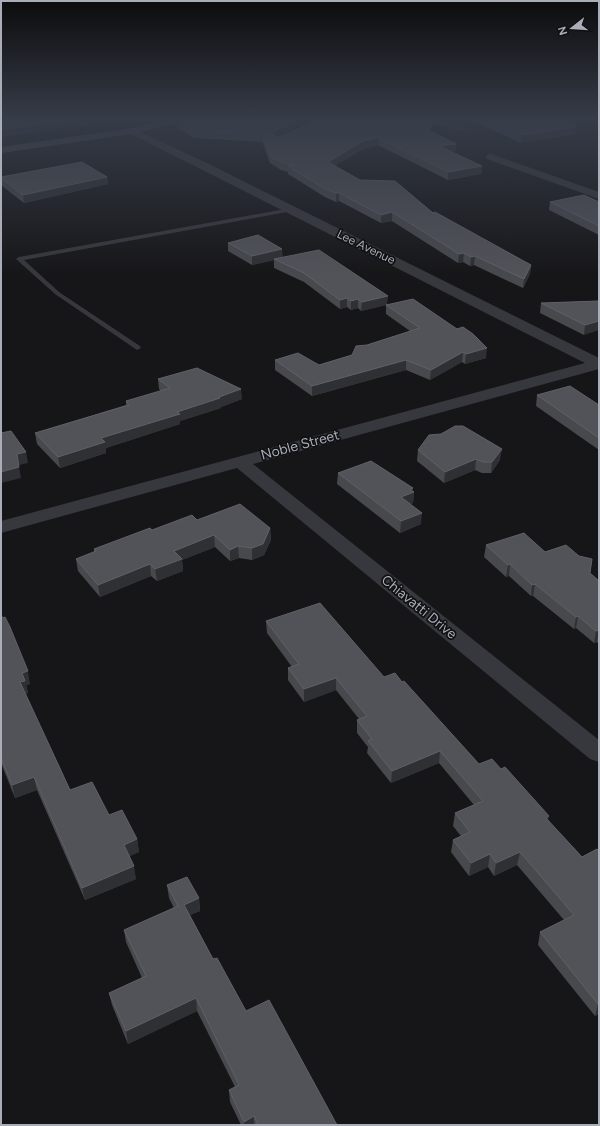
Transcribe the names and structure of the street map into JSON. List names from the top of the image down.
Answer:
{
  "streets": {
    "street": ["Lee Avenue", "Noble Street", "Chiavatti Drive"]
  },
  "crossings": [
    ["Lee Avenue", "Noble Street"],
    ["Noble Street", "Chiavatti Drive"]
  ],
  "north": "left"
}
